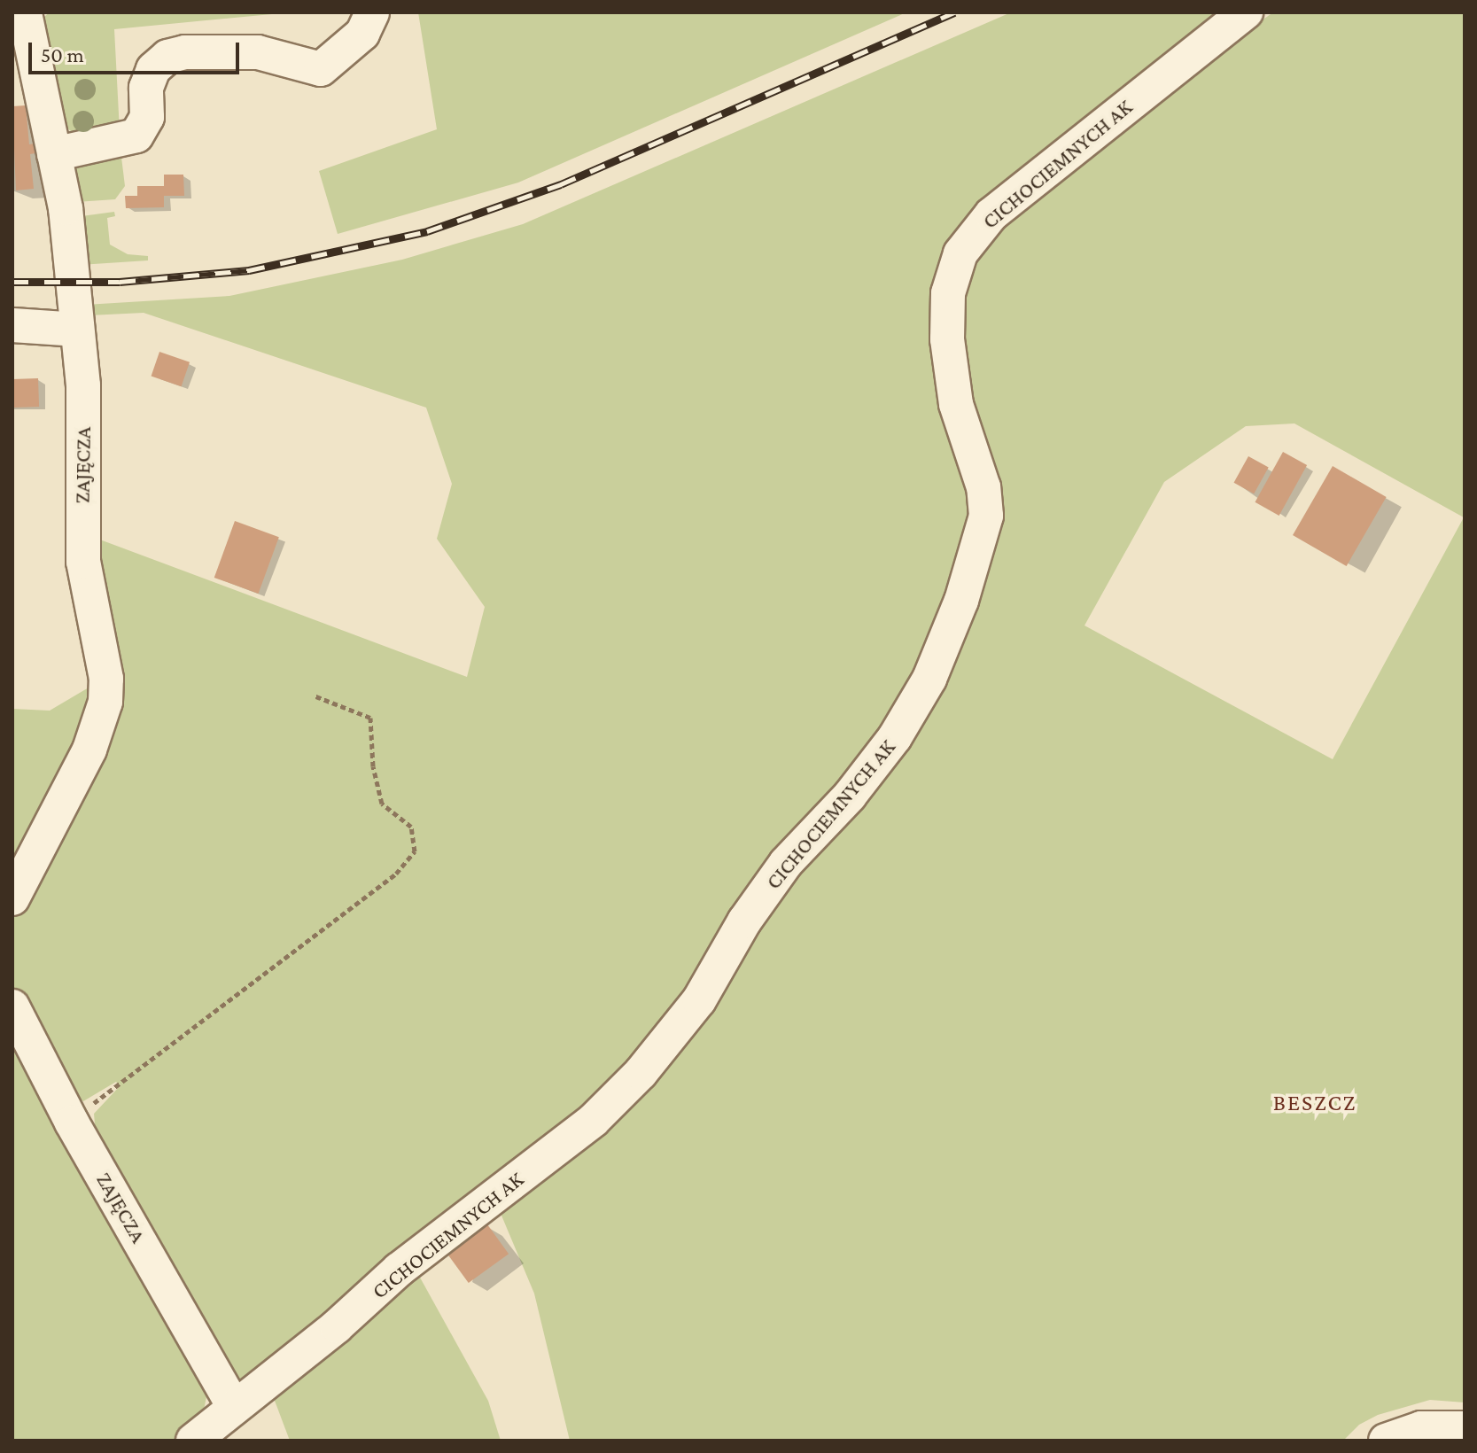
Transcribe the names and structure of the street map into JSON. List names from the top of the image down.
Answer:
{
  "streets": {
    "street": ["CICHOCIEMNYCH AK", "ZAJĘCZA"]
  },
  "crossings": [
    ["CICHOCIEMNYCH AK", "ZAJĘCZA"]
  ],
  "districts": ["BESZCZ"],
  "scale_bar": "50 m"
}
